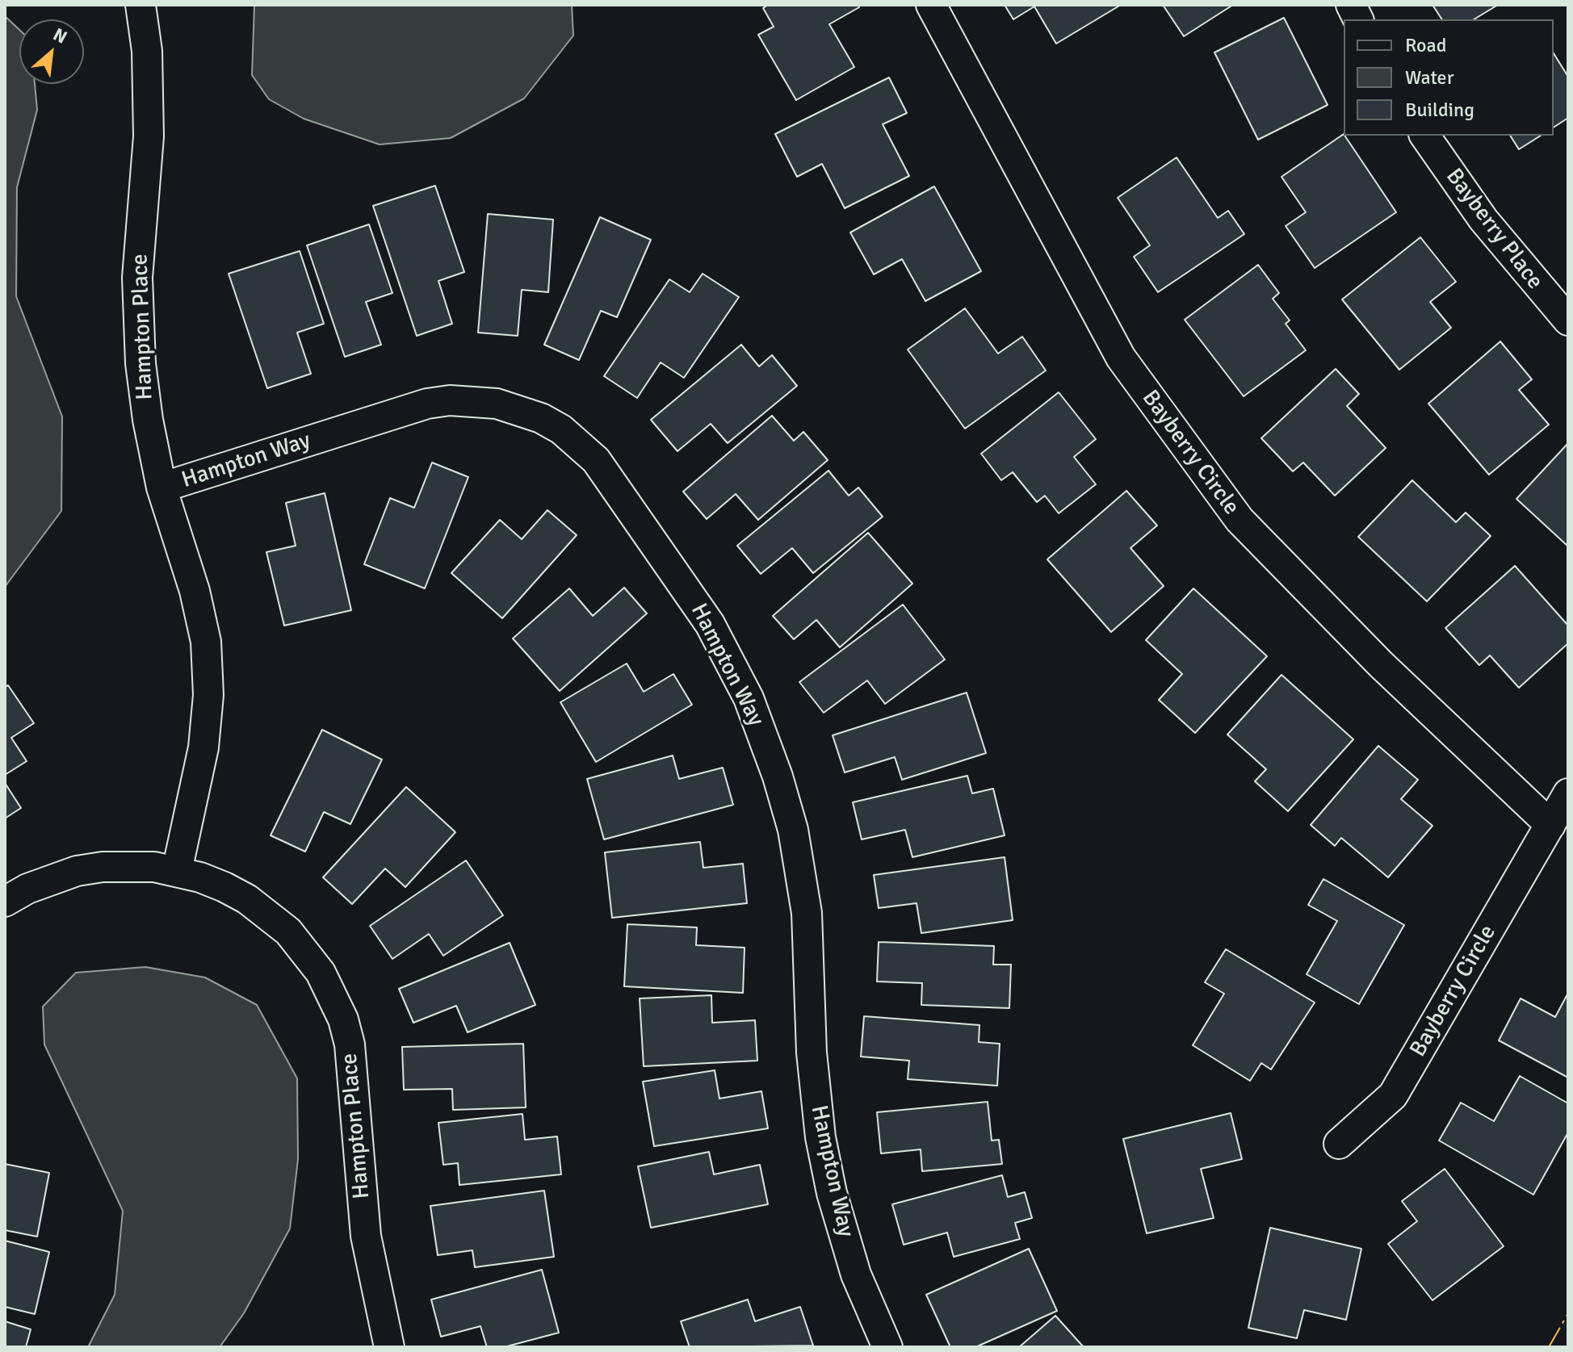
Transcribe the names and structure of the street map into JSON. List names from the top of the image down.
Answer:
{
  "streets": {
    "street": [
      "Bayberry Place",
      "Hampton Place",
      "Bayberry Circle",
      "Hampton Way"
    ]
  },
  "crossings": [
    ["Hampton Place", "Hampton Way"]
  ],
  "legend": ["Road", "Water", "Building"],
  "north": "top right"
}
